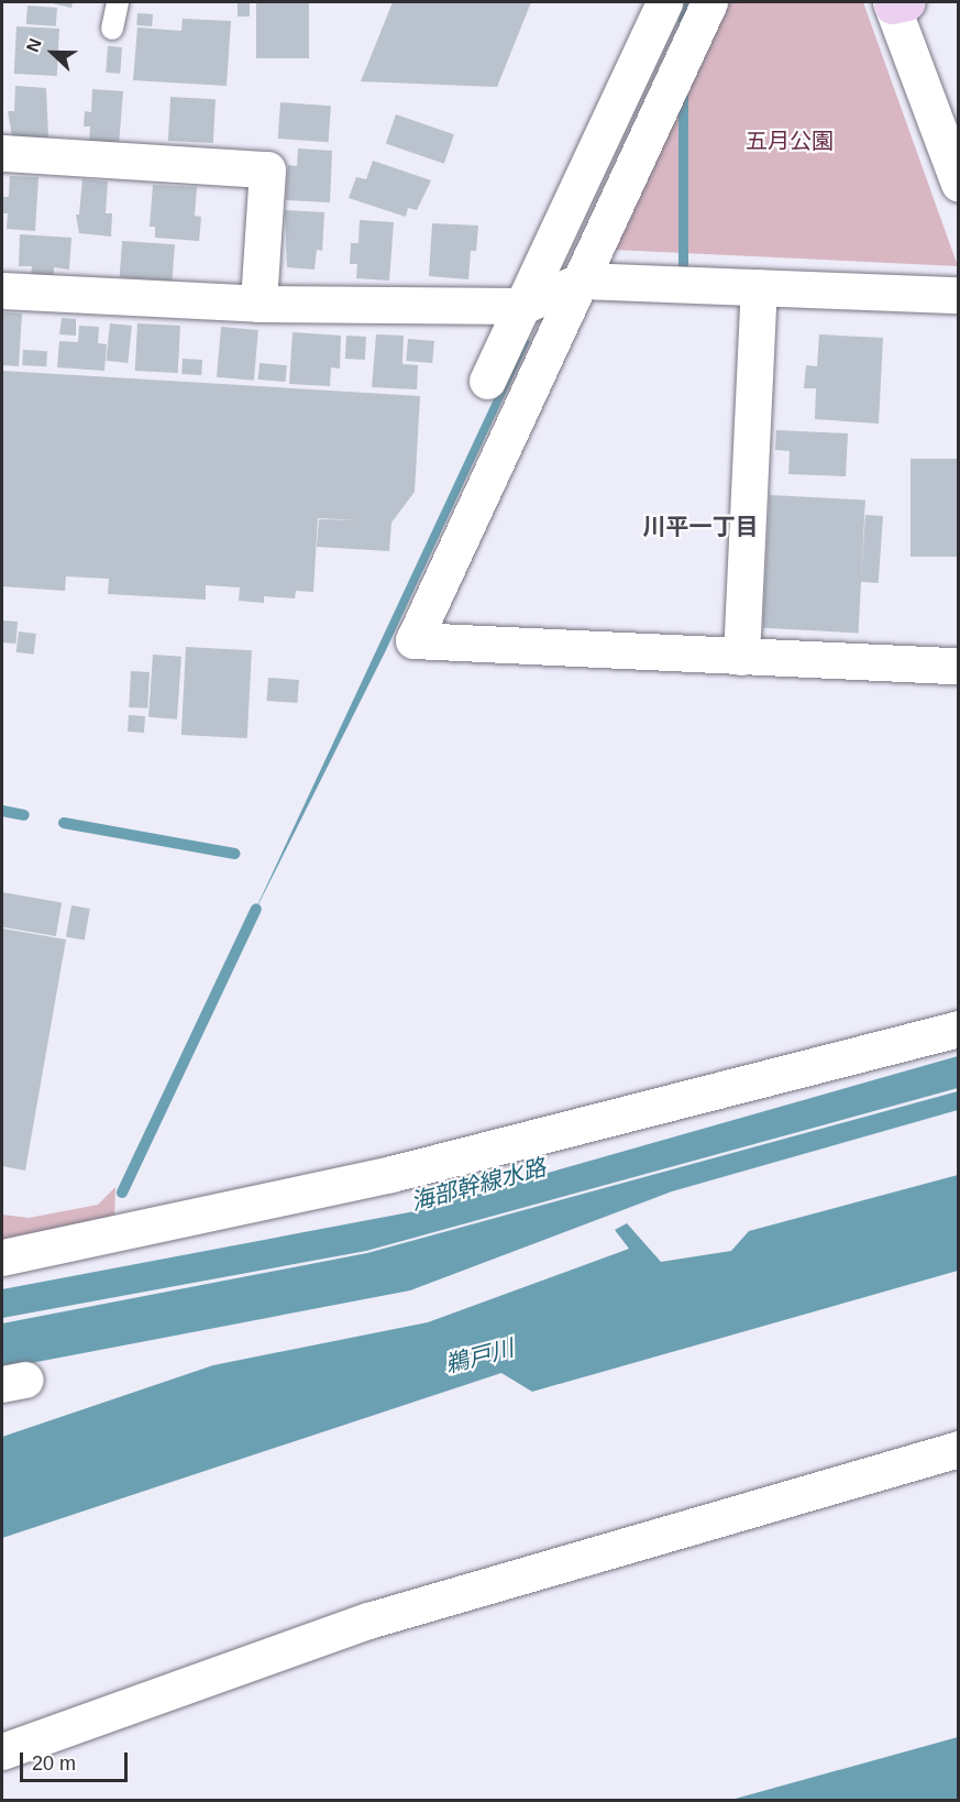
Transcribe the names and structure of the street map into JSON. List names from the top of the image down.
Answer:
{
  "districts": ["川平一丁目"],
  "water": ["海部幹線水路", "鵜戸川"],
  "parks": ["五月公園"],
  "scale_bar": "20 m",
  "north": "left"
}
